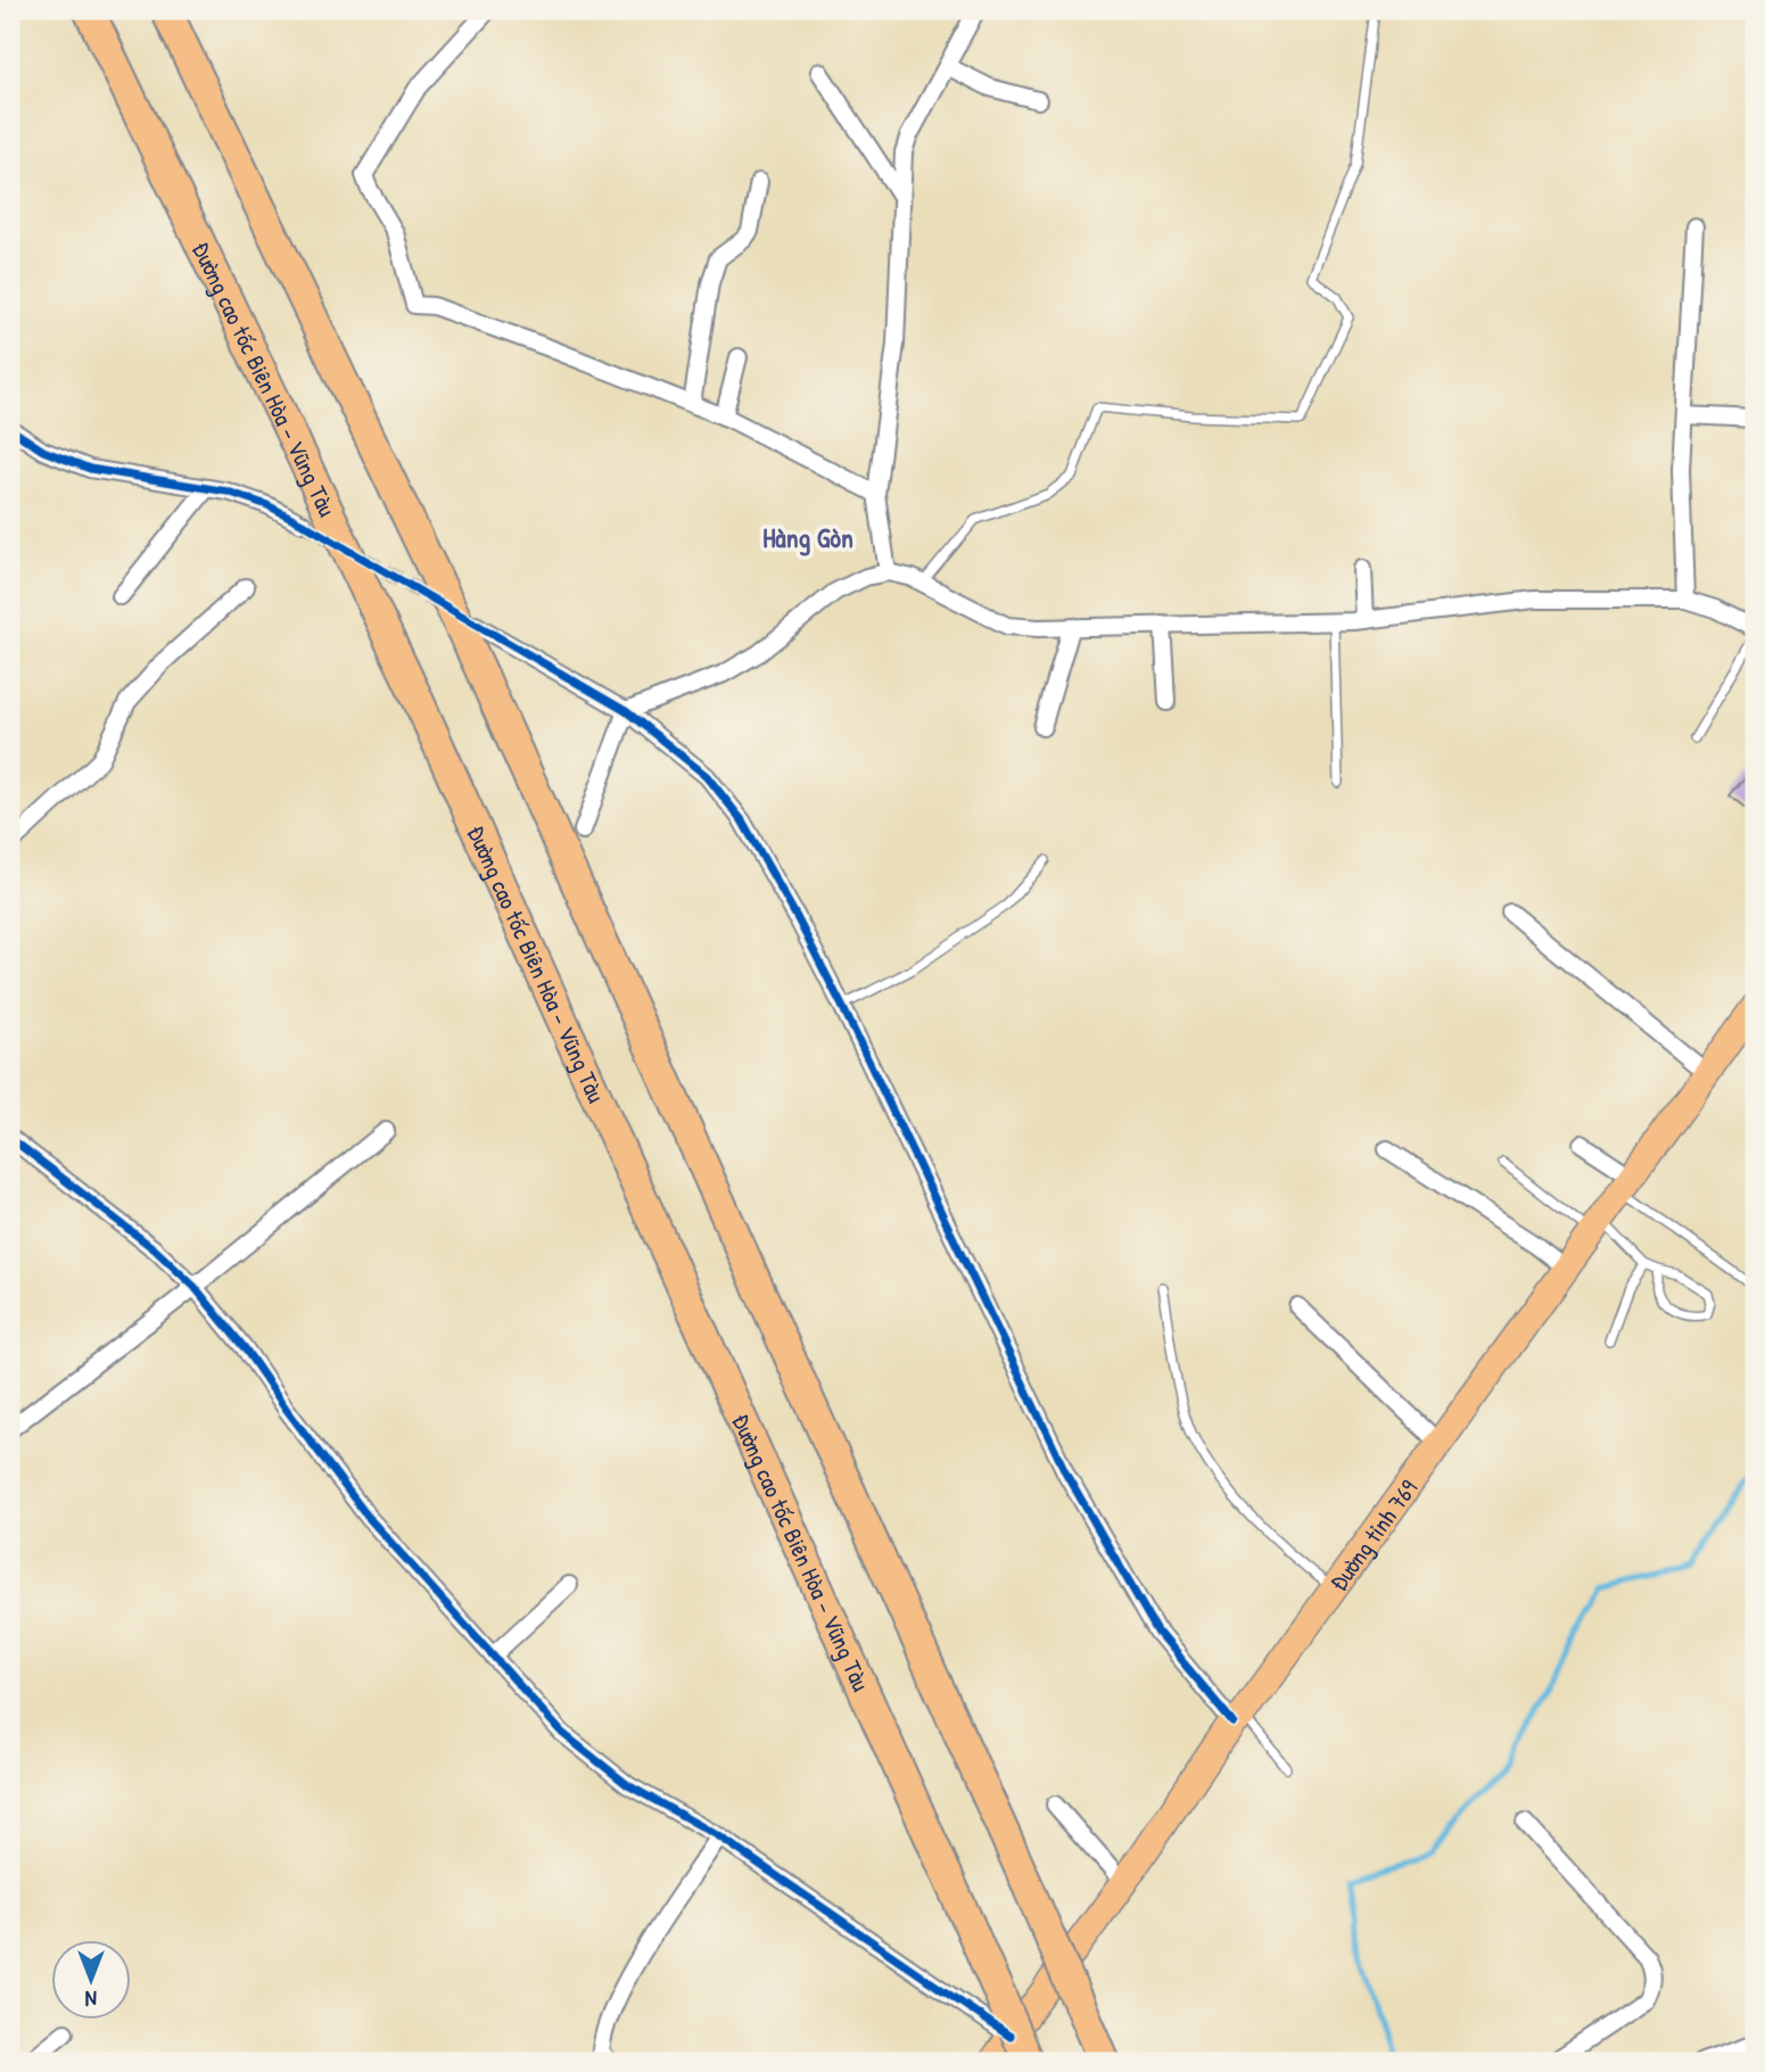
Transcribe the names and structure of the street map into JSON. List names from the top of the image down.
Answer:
{
  "streets": {
    "highway": ["Đường cao tốc Biên Hòa – Vũng Tàu"],
    "main road": ["Đường tỉnh 769"]
  },
  "districts": ["Hàng Gòn"],
  "north": "bottom"
}
